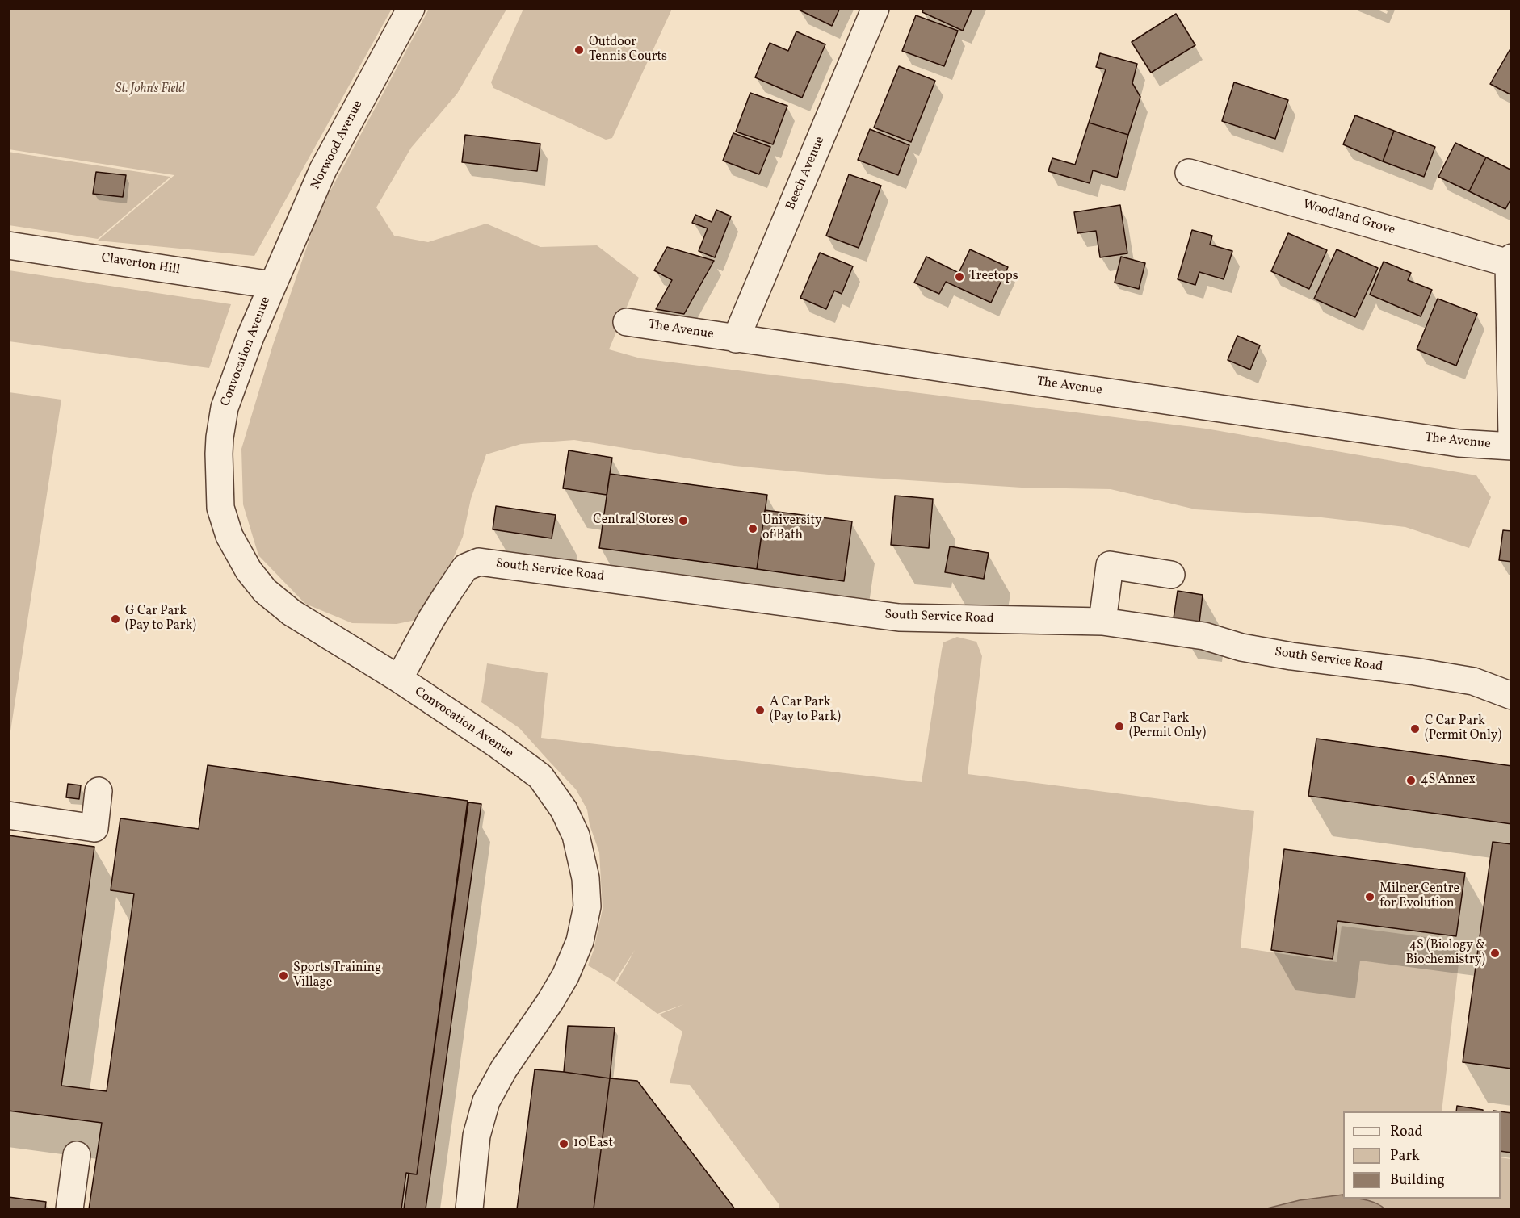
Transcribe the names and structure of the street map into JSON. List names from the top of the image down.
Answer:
{
  "streets": {
    "street": [
      "Norwood Avenue",
      "Beech Avenue",
      "Woodland Grove",
      "Claverton Hill",
      "The Avenue",
      "Convocation Avenue",
      "South Service Road"
    ]
  },
  "crossings": [
    ["Norwood Avenue", "Claverton Hill"],
    ["Norwood Avenue", "Convocation Avenue"],
    ["Beech Avenue", "The Avenue"],
    ["Claverton Hill", "Convocation Avenue"],
    ["Convocation Avenue", "South Service Road"]
  ],
  "parks": ["St. John's Field"],
  "places": [
    "Outdoor Tennis Courts",
    "Treetops",
    "Central Stores",
    "University of Bath",
    "G Car Park (Pay to Park)",
    "A Car Park (Pay to Park)",
    "B Car Park (Permit Only)",
    "C Car Park (Permit Only)",
    "4S Annex",
    "Milner Centre for Evolution",
    "4S (Biology & Biochemistry)",
    "Sports Training Village",
    "10 East"
  ],
  "legend": ["Road", "Park", "Building"]
}
